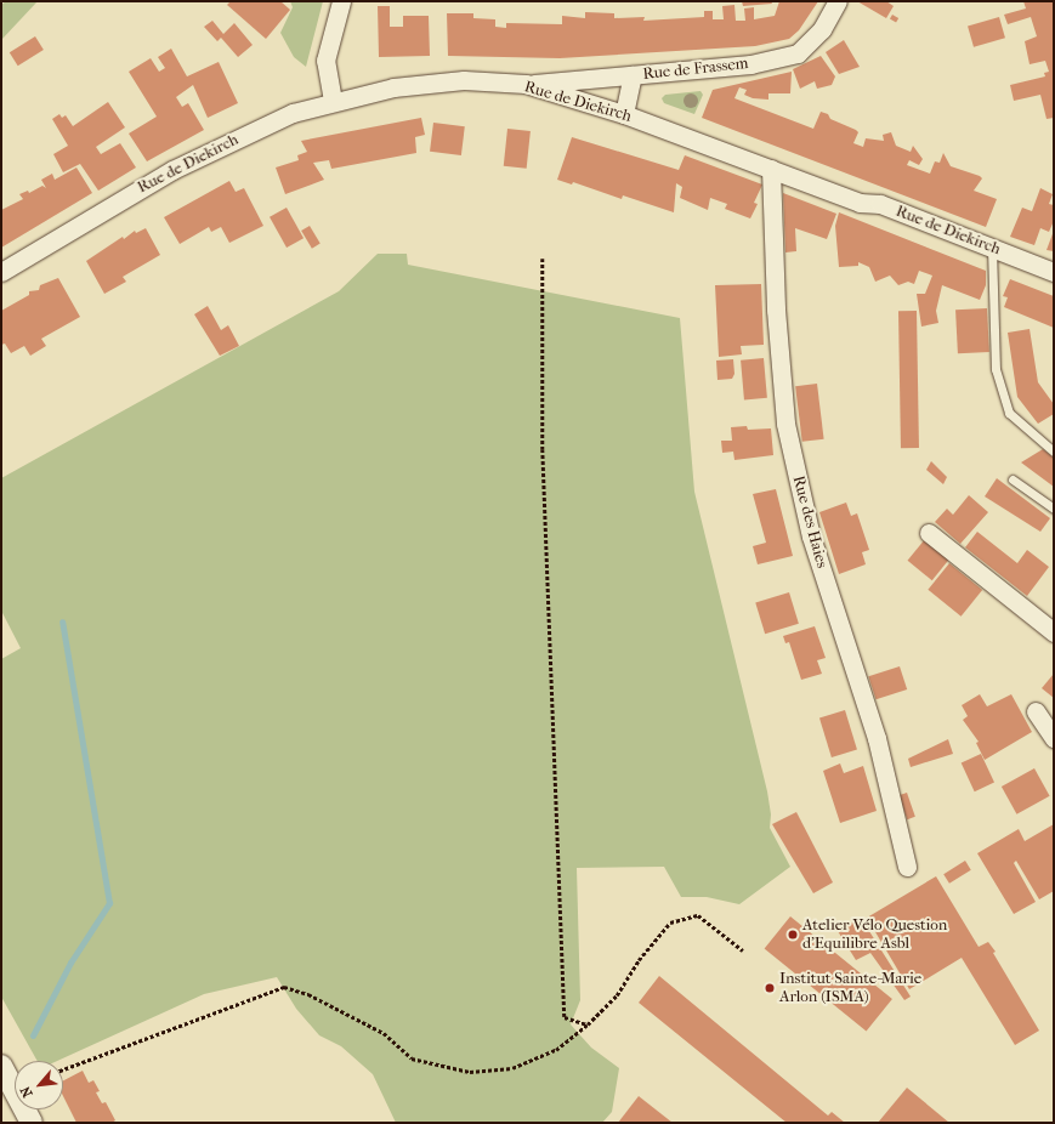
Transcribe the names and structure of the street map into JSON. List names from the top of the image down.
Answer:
{
  "streets": {
    "street": ["Rue de Frassem", "Rue de Diekirch", "Rue des Haies"]
  },
  "crossings": [
    ["Rue de Frassem", "Rue de Diekirch"],
    ["Rue de Diekirch", "Rue des Haies"]
  ],
  "places": ["Atelier Vélo Question d'Equilibre Asbl", "Institut Sainte-Marie Arlon (ISMA)"],
  "north": "bottom left"
}
